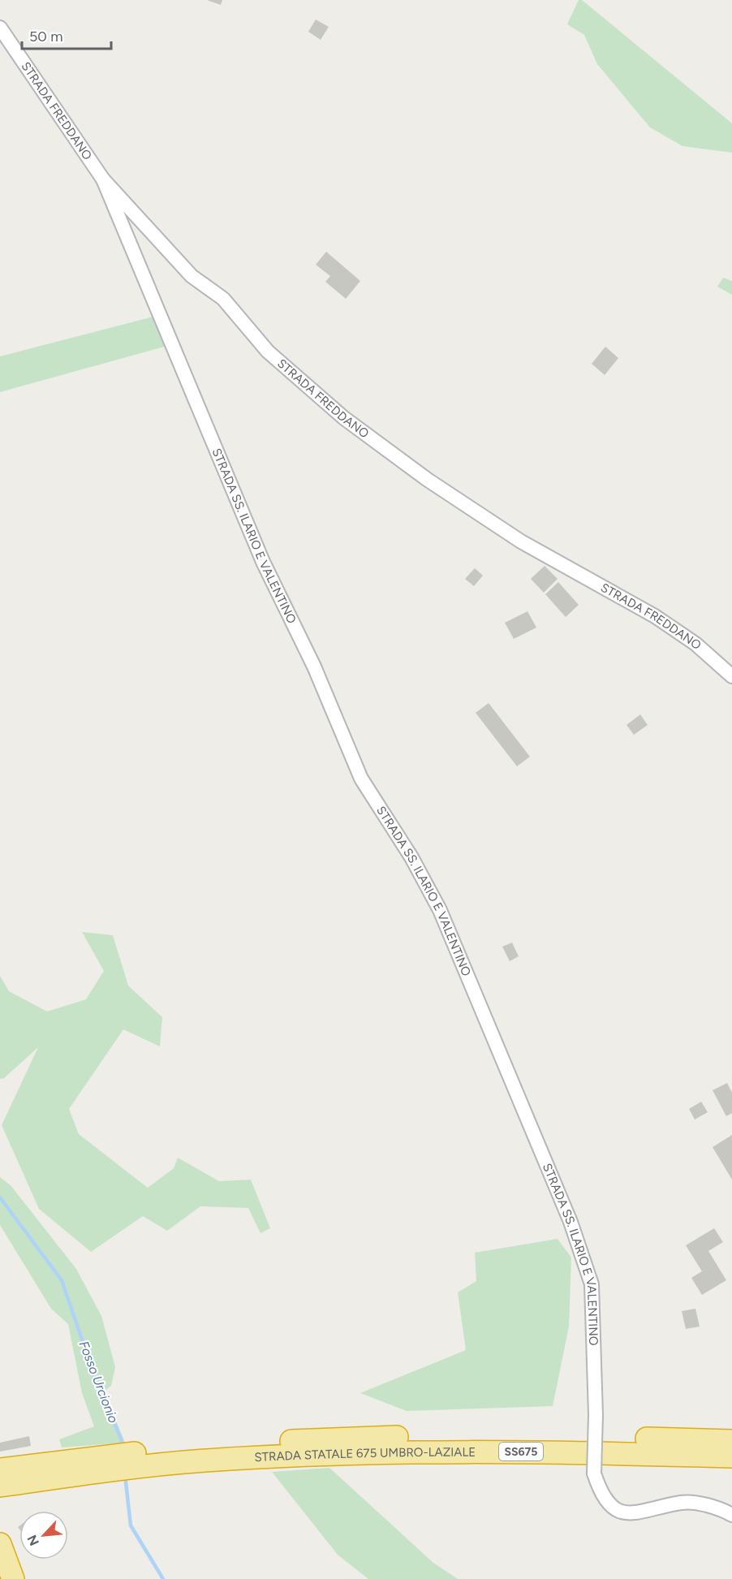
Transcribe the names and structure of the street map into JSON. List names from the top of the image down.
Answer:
{
  "streets": {
    "highway": ["SS675", "STRADA STATALE 675 UMBRO-LAZIALE"],
    "street": ["STRADA FREDDANO", "STRADA SS. ILARIO E VALENTINO"]
  },
  "crossings": [
    ["STRADA FREDDANO", "STRADA SS. ILARIO E VALENTINO"]
  ],
  "water": ["Fosso Urcionio"],
  "scale_bar": "50 m",
  "north": "bottom left"
}
